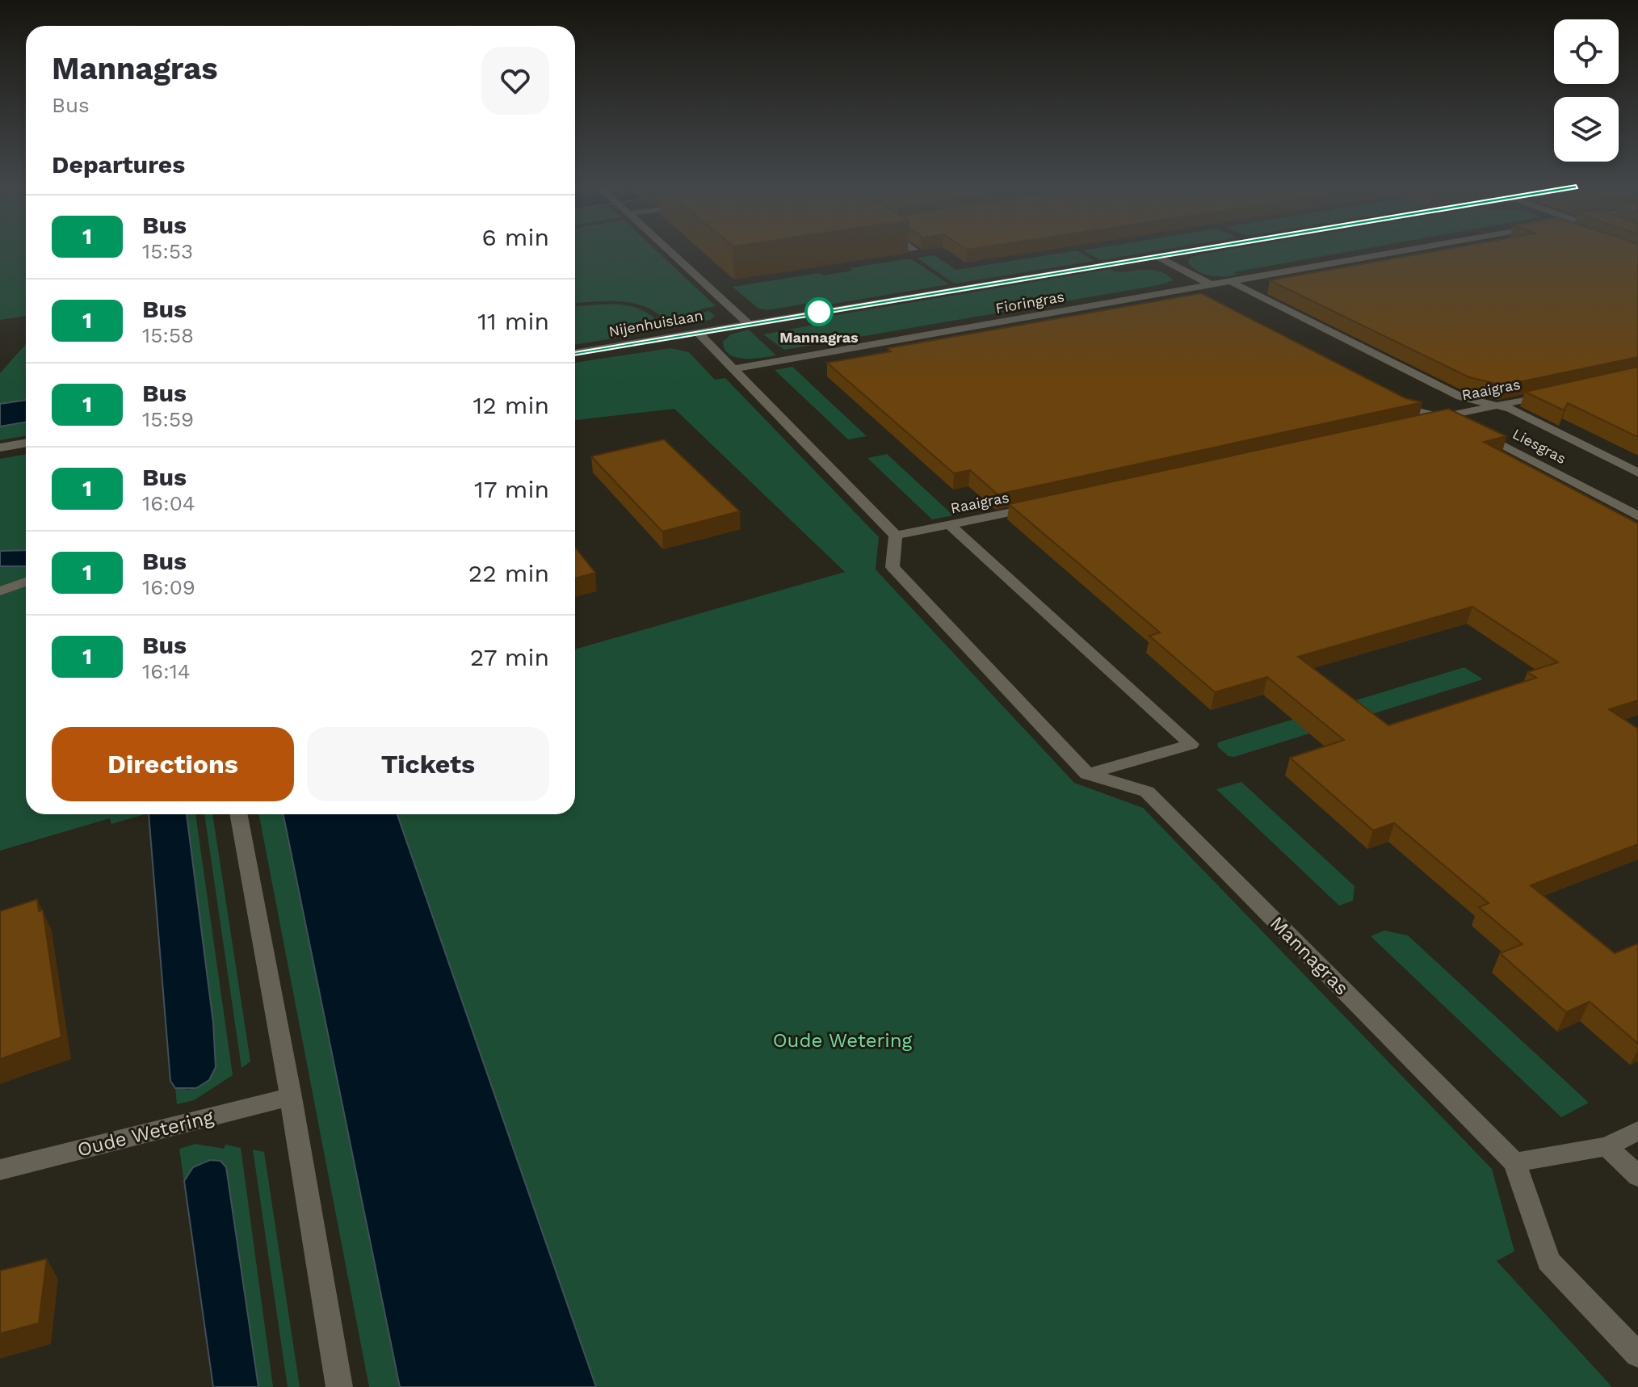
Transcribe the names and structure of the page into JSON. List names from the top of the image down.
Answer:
{
  "streets": {
    "street": [
      "Fioringras",
      "Nijenhuislaan",
      "Raaigras",
      "Liesgras",
      "Mannagras",
      "Oude Wetering"
    ]
  },
  "crossings": [
    ["Fioringras", "Liesgras"],
    ["Raaigras", "Liesgras"]
  ],
  "parks": ["Oude Wetering"],
  "places": ["Mannagras"],
  "lines": ["bus line 1"],
  "page": {
    "heading": [
      ["Mannagras", "Bus"],
      "Departures"
    ],
    "list": [
      {
        "mark": "1",
        "name": "Bus",
        "note": "15:53",
        "value": "6 min"
      },
      {
        "mark": "1",
        "name": "Bus",
        "note": "15:58",
        "value": "11 min"
      },
      {
        "mark": "1",
        "name": "Bus",
        "note": "15:59",
        "value": "12 min"
      },
      {
        "mark": "1",
        "name": "Bus",
        "note": "16:04",
        "value": "17 min"
      },
      {
        "mark": "1",
        "name": "Bus",
        "note": "16:09",
        "value": "22 min"
      },
      {
        "mark": "1",
        "name": "Bus",
        "note": "16:14",
        "value": "27 min"
      }
    ],
    "buttons": ["Directions", "Tickets"]
  }
}
